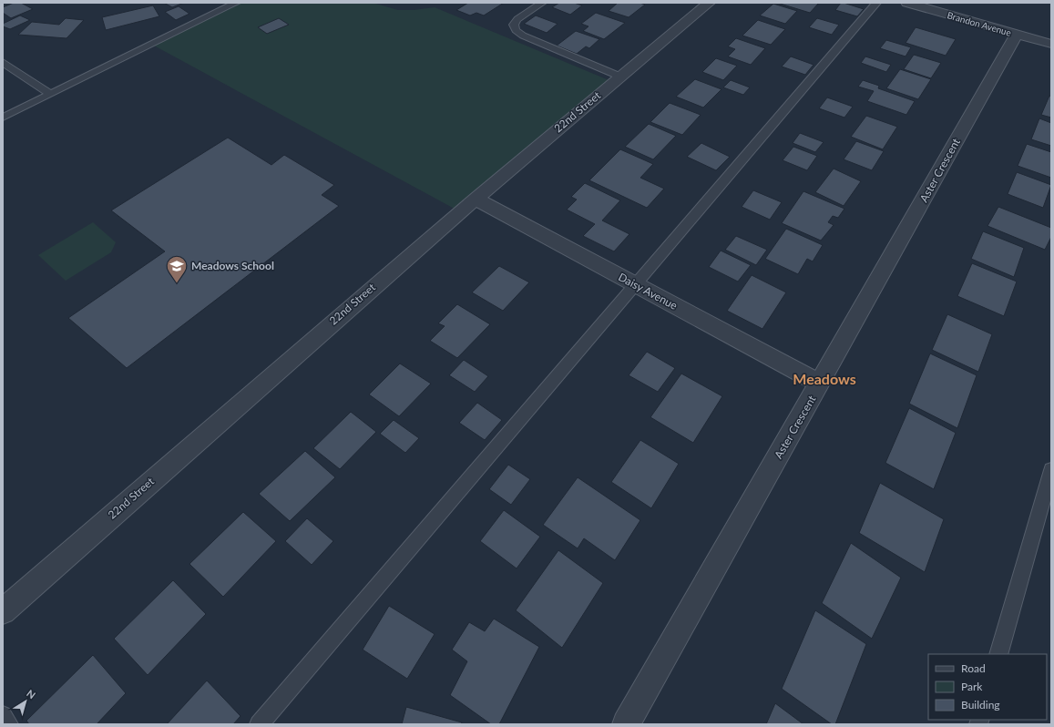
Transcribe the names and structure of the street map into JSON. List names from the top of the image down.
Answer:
{
  "streets": {
    "street": [
      "Brandon Avenue",
      "22nd Street",
      "Aster Crescent",
      "Daisy Avenue"
    ]
  },
  "crossings": [
    ["Brandon Avenue", "Aster Crescent"],
    ["22nd Street", "Daisy Avenue"],
    ["Aster Crescent", "Daisy Avenue"]
  ],
  "districts": ["Meadows"],
  "places": {
    "school or university": ["Meadows School"]
  },
  "legend": ["Road", "Park", "Building"],
  "north": "top right"
}
